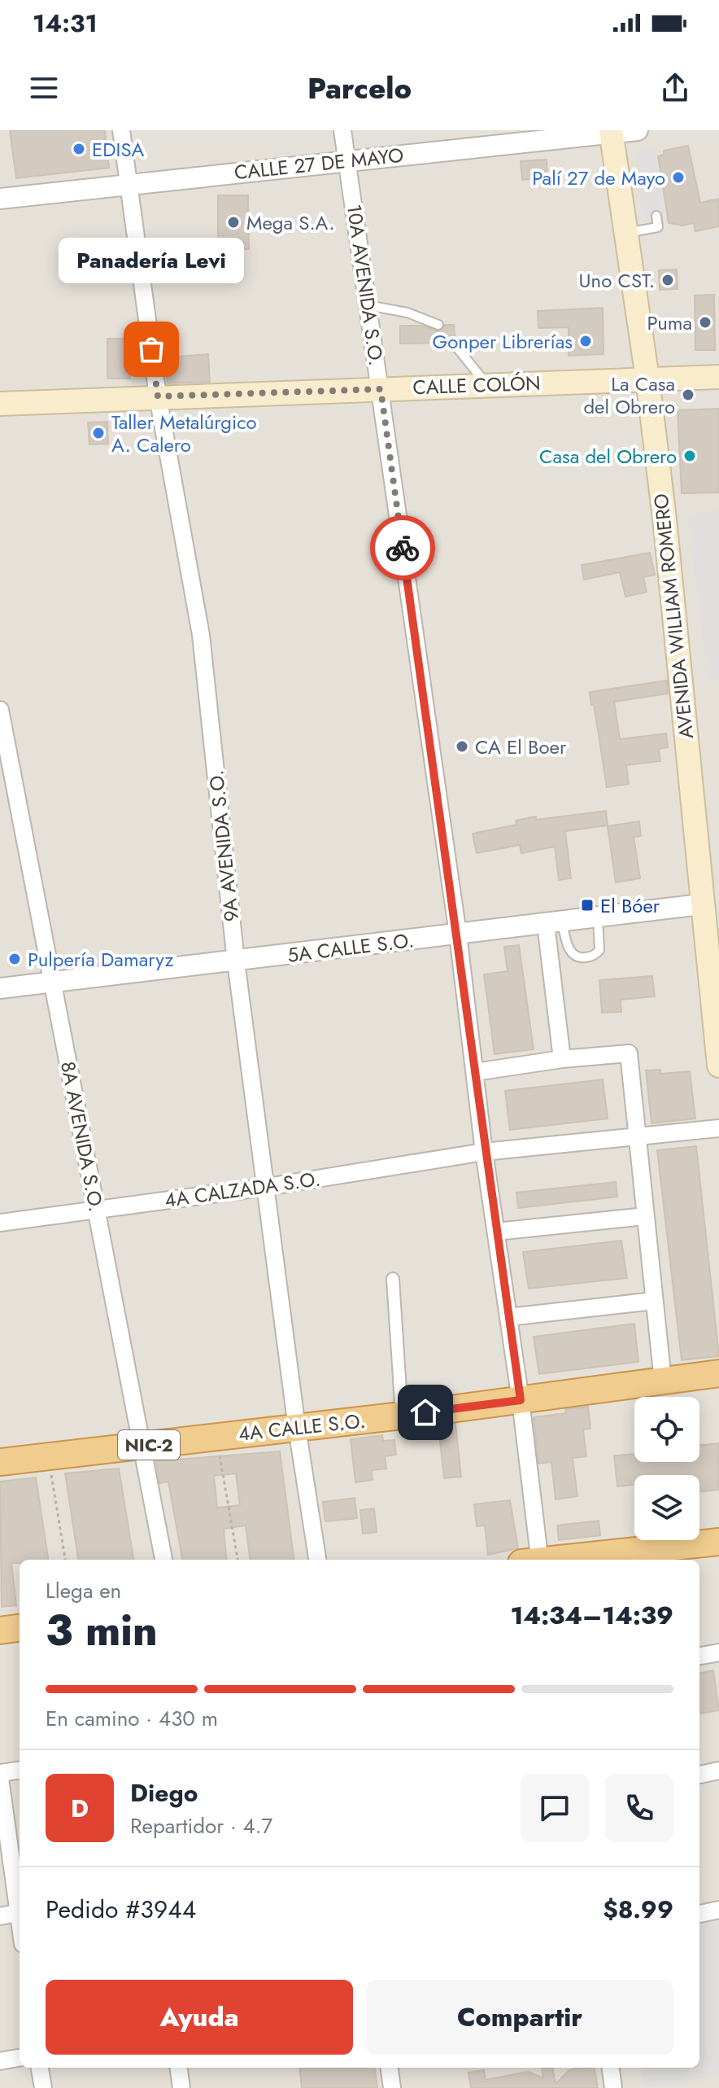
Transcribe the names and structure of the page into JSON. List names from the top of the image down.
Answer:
{
  "streets": {
    "highway": ["4A CALLE S.O.", "NIC-2"],
    "main road": ["CALLE COLÓN", "AVENIDA WILLIAM ROMERO"],
    "street": [
      "CALLE 27 DE MAYO",
      "10A AVENIDA S.O.",
      "9A AVENIDA S.O.",
      "5A CALLE S.O.",
      "8A AVENIDA S.O.",
      "4A CALZADA S.O."
    ]
  },
  "crossings": [
    ["CALLE 27 DE MAYO", "10A AVENIDA S.O."],
    ["CALLE 27 DE MAYO", "AVENIDA WILLIAM ROMERO"],
    ["CALLE 27 DE MAYO", "9A AVENIDA S.O."],
    ["10A AVENIDA S.O.", "CALLE COLÓN"],
    ["10A AVENIDA S.O.", "5A CALLE S.O."],
    ["10A AVENIDA S.O.", "4A CALZADA S.O."],
    ["10A AVENIDA S.O.", "4A CALLE S.O."],
    ["CALLE COLÓN", "AVENIDA WILLIAM ROMERO"],
    ["CALLE COLÓN", "9A AVENIDA S.O."],
    ["AVENIDA WILLIAM ROMERO", "5A CALLE S.O."],
    ["9A AVENIDA S.O.", "5A CALLE S.O."],
    ["9A AVENIDA S.O.", "4A CALZADA S.O."],
    ["9A AVENIDA S.O.", "4A CALLE S.O."],
    ["5A CALLE S.O.", "8A AVENIDA S.O."],
    ["8A AVENIDA S.O.", "4A CALZADA S.O."],
    ["8A AVENIDA S.O.", "4A CALLE S.O."]
  ],
  "places": {
    "other": [
      "EDISA",
      "Palí 27 de Mayo",
      "Mega S.A.",
      "Uno CST.",
      "Puma",
      "Gonper Librerías",
      "Panadería Levi",
      "La Casa del Obrero",
      "Taller Metalúrgico A. Calero",
      "Casa del Obrero",
      "CA El Boer",
      "Pulpería Damaryz"
    ],
    "transit": ["El Bóer"]
  },
  "page": {
    "status": "14:31",
    "header": "Parcelo",
    "bubble": "Panadería Levi",
    "heading": ["3 min", "Llega en", "14:34–14:39"],
    "panel": [
      "Diego",
      "Repartidor · 4.7",
      "Pedido #3944",
      "$8.99"
    ],
    "bar": "En camino · 430 m",
    "round": "D",
    "buttons": ["Ayuda", "Compartir"]
  }
}
